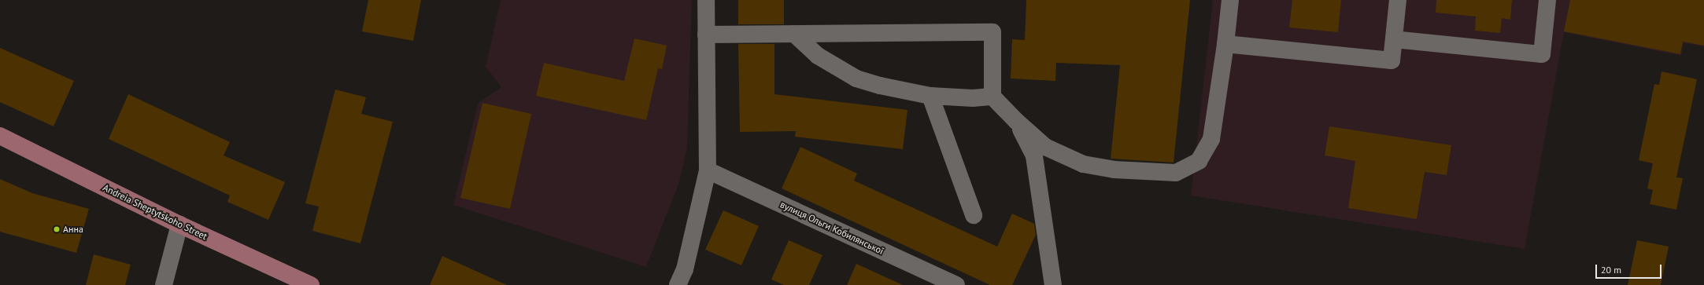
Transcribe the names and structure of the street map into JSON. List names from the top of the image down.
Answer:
{
  "streets": {
    "main road": ["Andreia Sheptytskoho Street"],
    "street": ["вулиця Ольги Кобилянської"]
  },
  "places": ["Анна"],
  "scale_bar": "20 m"
}
